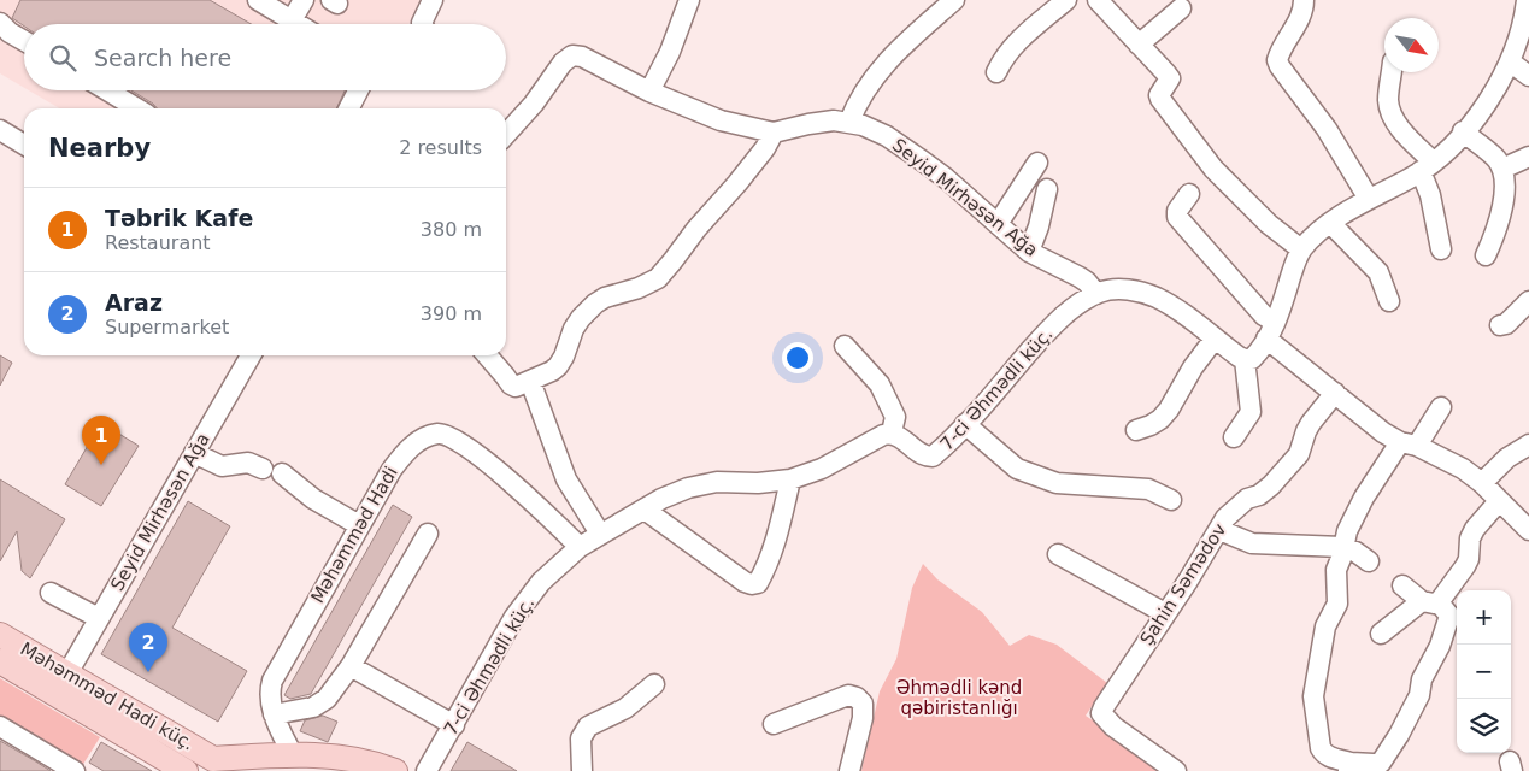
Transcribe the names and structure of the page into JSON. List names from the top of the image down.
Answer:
{
  "streets": {
    "main road": ["Məhəmməd Hadi küç."],
    "street": [
      "Seyid Mirhəsən Ağa",
      "7-ci Əhmədli küç.",
      "Məhəmməd Hadi",
      "Şahin Səmədov"
    ]
  },
  "crossings": [
    ["Seyid Mirhəsən Ağa", "7-ci Əhmədli küç."],
    ["Seyid Mirhəsən Ağa", "Məhəmməd Hadi küç."],
    ["7-ci Əhmədli küç.", "Məhəmməd Hadi"]
  ],
  "parks": ["Əhmədli kənd qəbiristanlığı"],
  "north": "bottom right",
  "page": {
    "search": "Search here",
    "heading": ["Nearby", "2 results"],
    "list": [
      {
        "mark": "1",
        "name": "Təbrik Kafe",
        "note": "Restaurant",
        "value": "380 m"
      },
      {
        "mark": "2",
        "name": "Araz",
        "note": "Supermarket",
        "value": "390 m"
      }
    ],
    "pins": ["1", "2"],
    "map_buttons": ["+", "−"]
  }
}
